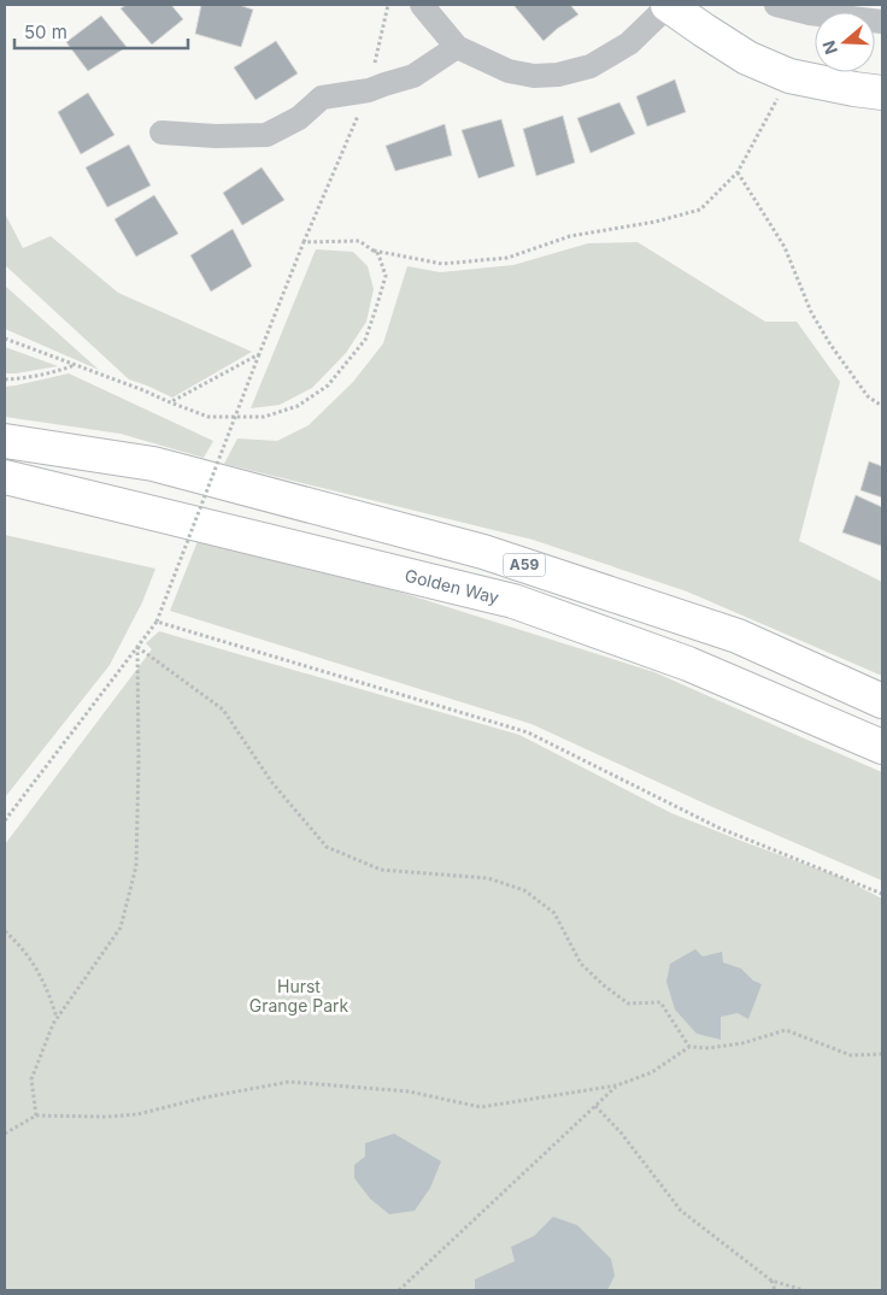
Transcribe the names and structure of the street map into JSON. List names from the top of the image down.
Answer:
{
  "streets": {
    "main road": ["A59", "Golden Way"]
  },
  "parks": ["Hurst Grange Park"],
  "scale_bar": "50 m",
  "north": "left"
}
